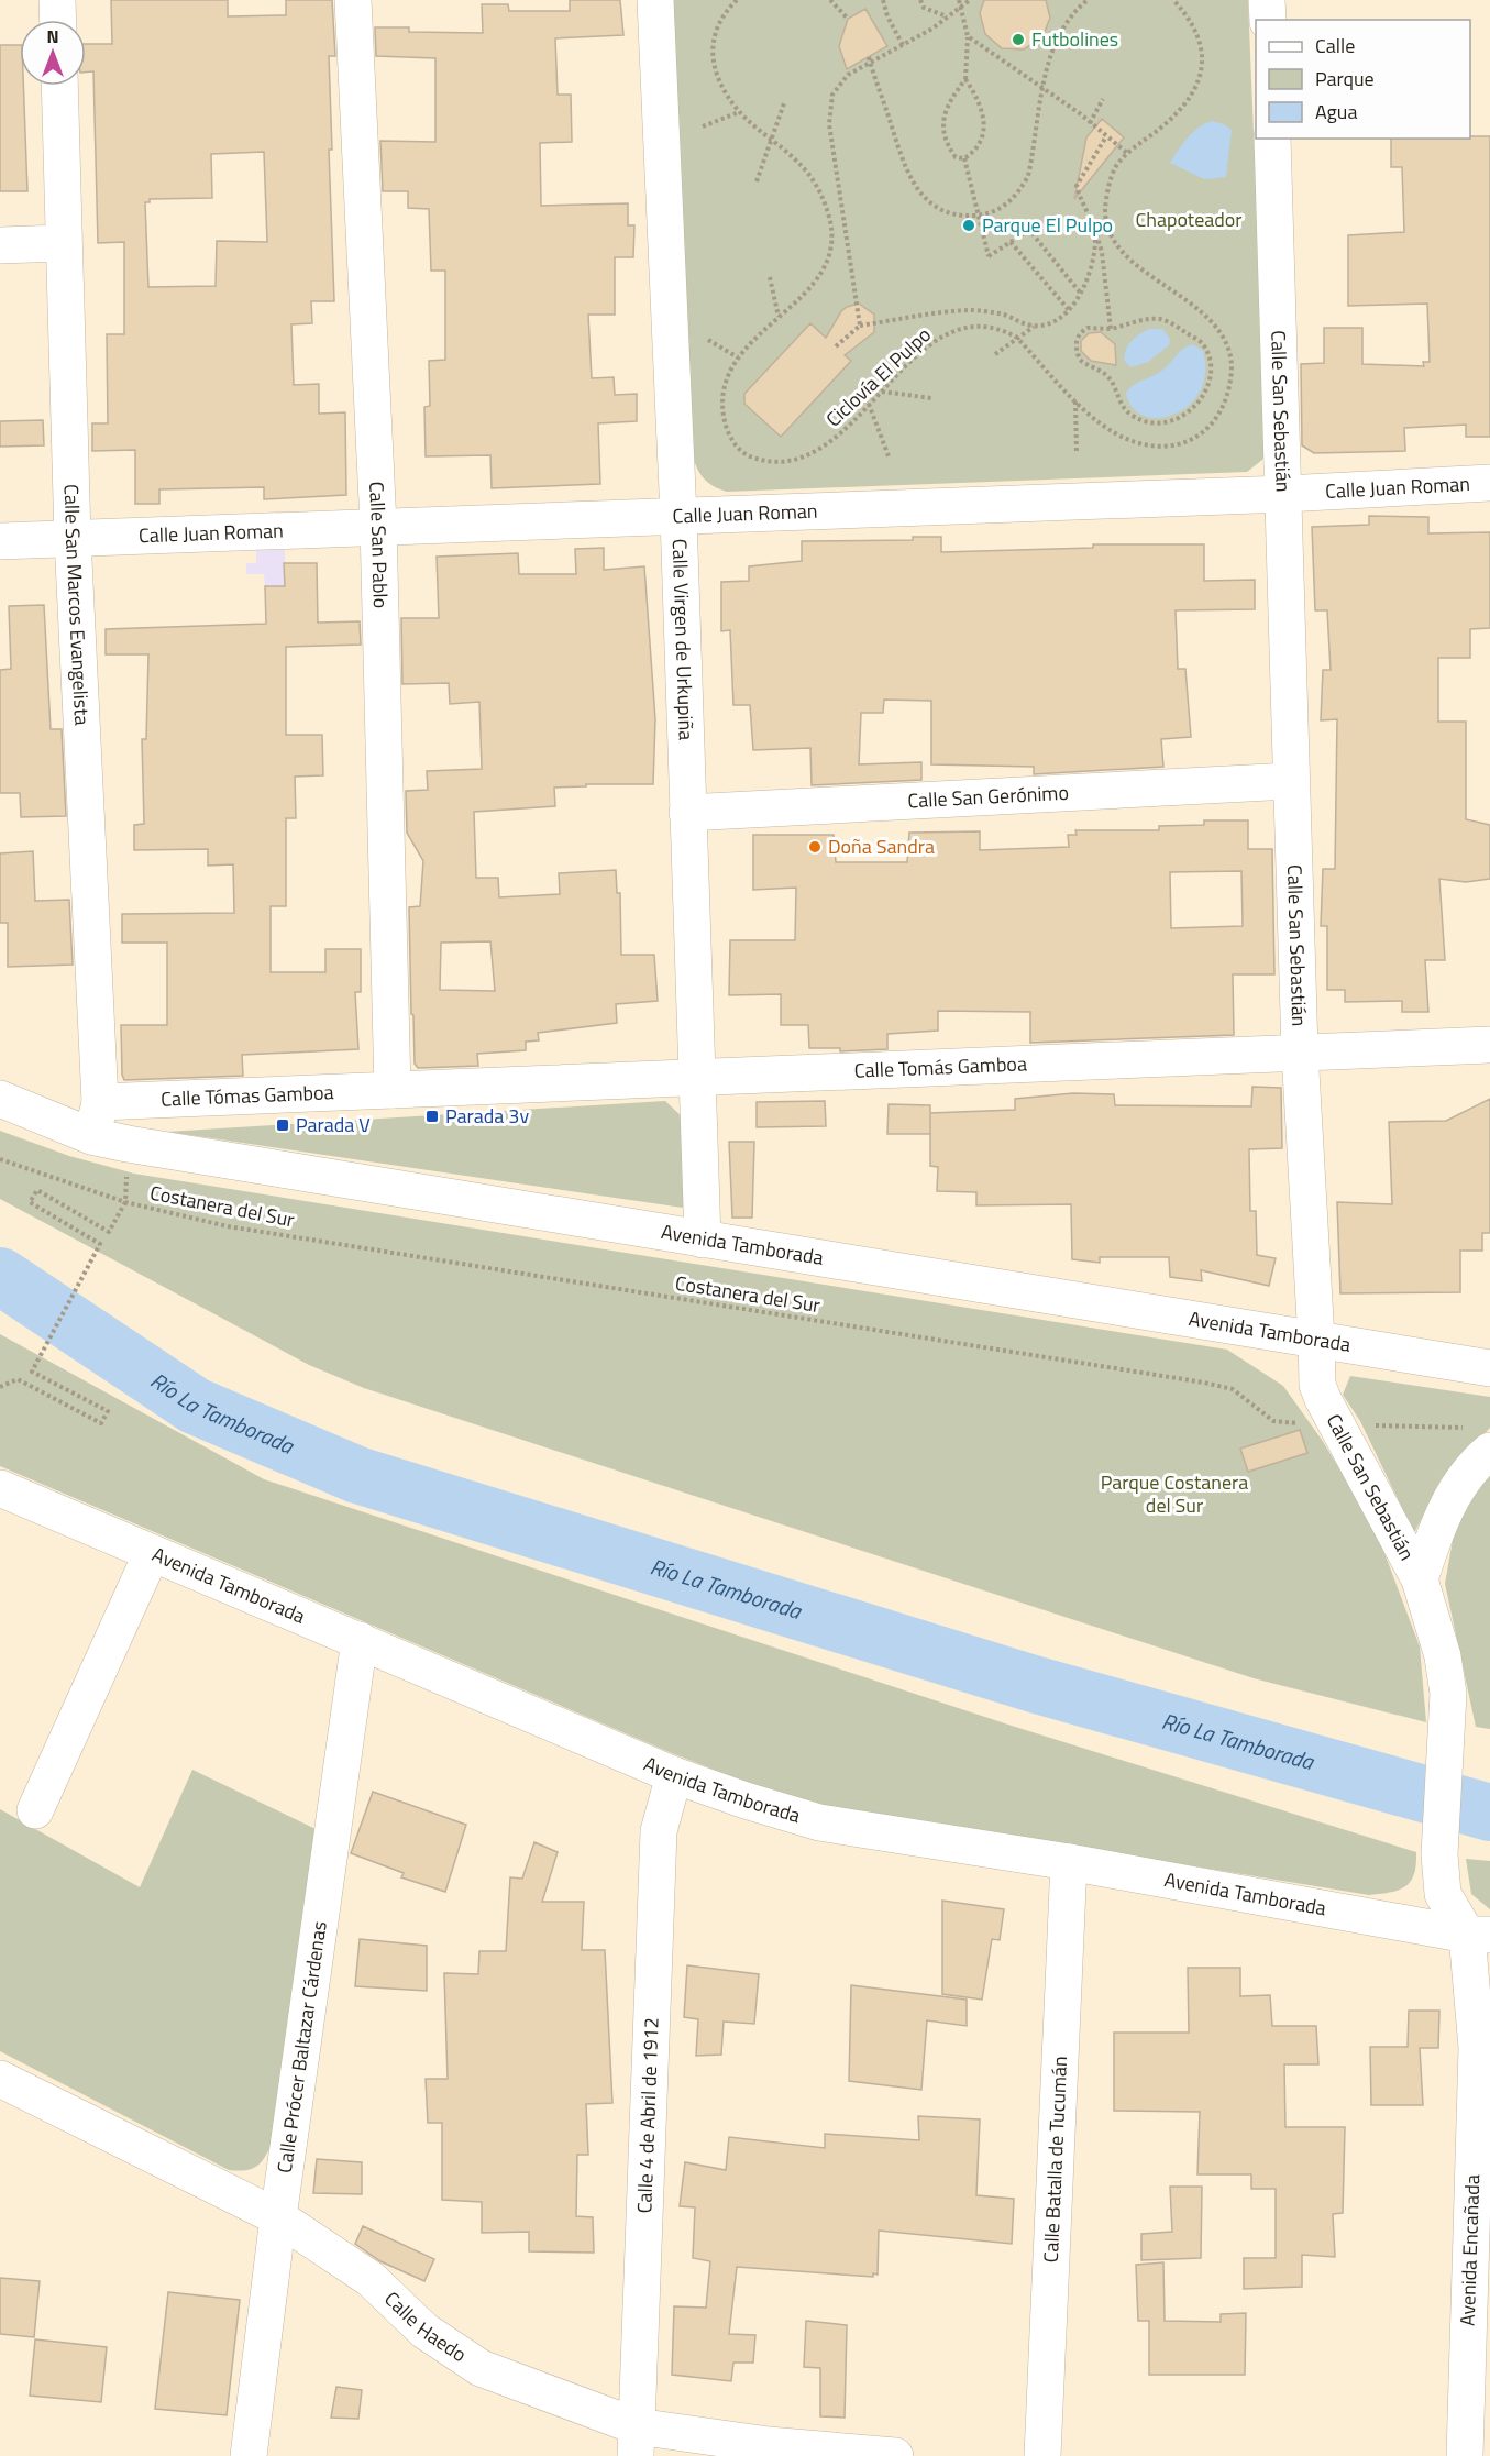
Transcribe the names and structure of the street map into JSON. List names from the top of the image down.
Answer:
{
  "streets": {
    "street": [
      "Calle San Sebastián",
      "Calle Juan Roman",
      "Calle San Pablo",
      "Calle San Marcos Evangelista",
      "Calle Virgen de Urkupiña",
      "Calle San Gerónimo",
      "Calle Tomás Gamboa",
      "Calle Tómas Gamboa",
      "Avenida Tamborada",
      "Calle Prócer Baltazar Cárdenas",
      "Calle 4 de Abril de 1912",
      "Calle Batalla de Tucumán",
      "Avenida Encañada",
      "Calle Haedo"
    ],
    "path": ["Ciclovía El Pulpo", "Costanera del Sur"]
  },
  "crossings": [
    ["Calle San Sebastián", "Calle Juan Roman"],
    ["Calle San Sebastián", "Calle San Gerónimo"],
    ["Calle San Sebastián", "Calle Tomás Gamboa"],
    ["Calle San Sebastián", "Costanera del Sur"],
    ["Calle San Sebastián", "Avenida Tamborada"],
    ["Calle San Sebastián", "Avenida Encañada"],
    ["Calle Juan Roman", "Calle San Pablo"],
    ["Calle Juan Roman", "Calle San Marcos Evangelista"],
    ["Calle Juan Roman", "Calle Virgen de Urkupiña"],
    ["Calle San Pablo", "Calle Tomás Gamboa"],
    ["Calle San Pablo", "Calle Tómas Gamboa"],
    ["Calle San Marcos Evangelista", "Calle Tómas Gamboa"],
    ["Calle San Marcos Evangelista", "Avenida Tamborada"],
    ["Calle Virgen de Urkupiña", "Calle San Gerónimo"],
    ["Calle Virgen de Urkupiña", "Calle Tomás Gamboa"],
    ["Calle Virgen de Urkupiña", "Avenida Tamborada"],
    ["Calle Tomás Gamboa", "Calle Tómas Gamboa"],
    ["Avenida Tamborada", "Calle Prócer Baltazar Cárdenas"],
    ["Avenida Tamborada", "Calle 4 de Abril de 1912"],
    ["Avenida Tamborada", "Calle Batalla de Tucumán"],
    ["Avenida Tamborada", "Avenida Encañada"],
    ["Calle Prócer Baltazar Cárdenas", "Calle Haedo"],
    ["Calle 4 de Abril de 1912", "Calle Haedo"]
  ],
  "water": ["Río La Tamborada"],
  "parks": ["Chapoteador", "Parque Costanera del Sur"],
  "places": {
    "other": ["Futbolines", "Parque El Pulpo", "Doña Sandra"],
    "transit": ["Parada 3v", "Parada V"]
  },
  "legend": ["Calle", "Parque", "Agua"],
  "north": "top"
}
